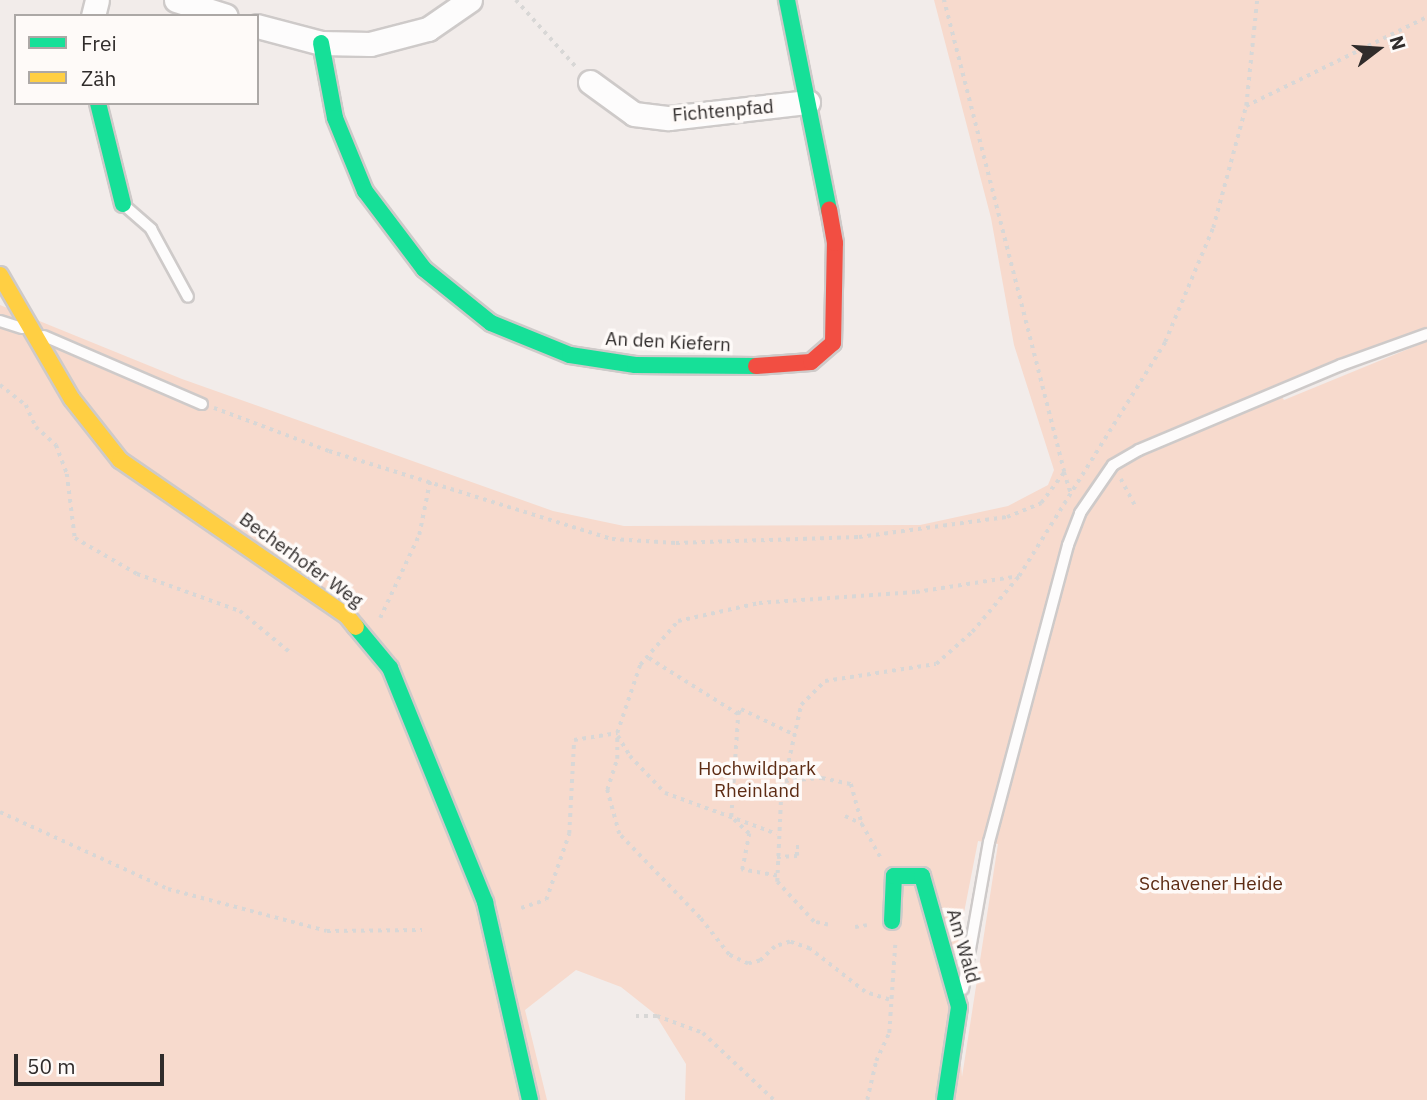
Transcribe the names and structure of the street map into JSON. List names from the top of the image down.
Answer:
{
  "streets": {
    "street": [
      "Fichtenpfad",
      "An den Kiefern",
      "Becherhofer Weg",
      "Am Wald"
    ]
  },
  "crossings": [
    ["Fichtenpfad", "An den Kiefern"]
  ],
  "parks": ["Hochwildpark Rheinland", "Schavener Heide"],
  "legend": ["Frei", "Zäh"],
  "scale_bar": "50 m",
  "north": "right"
}
